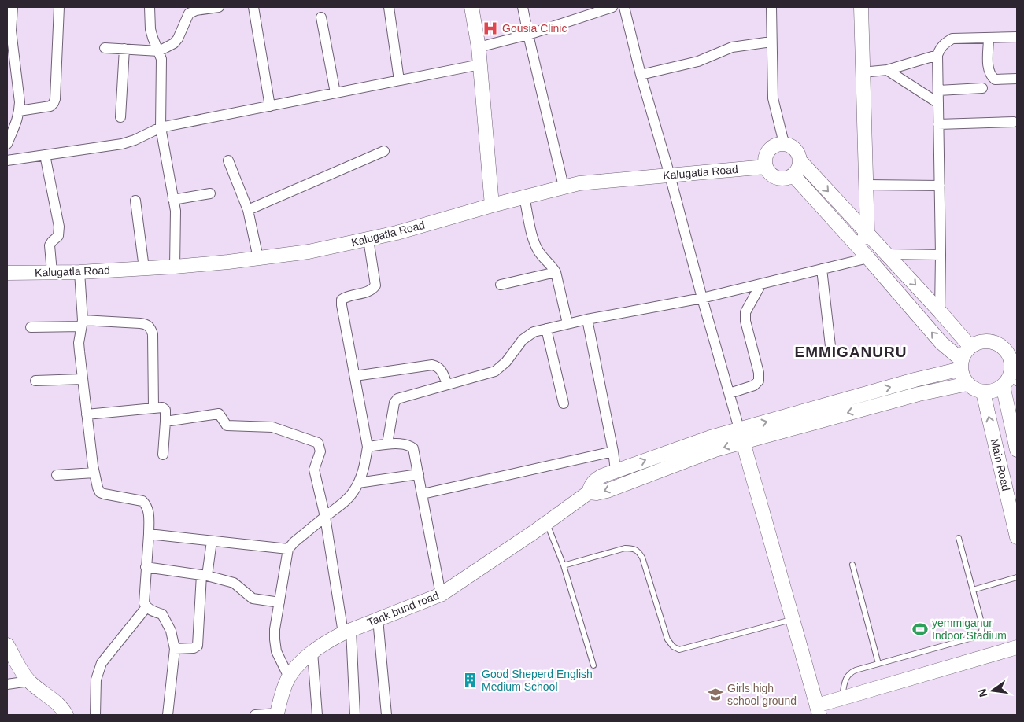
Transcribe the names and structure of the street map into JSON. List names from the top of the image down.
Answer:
{
  "streets": {
    "street": ["Kalugatla Road", "Main Road", "Tank bund road"]
  },
  "districts": ["EMMIGANURU"],
  "places": {
    "hospital": ["Gousia Clinic"],
    "sports": ["yemmiganur Indoor Stadium"],
    "building": ["Good Sheperd English Medium School"],
    "school or university": ["Girls high school ground"]
  },
  "north": "left"
}
